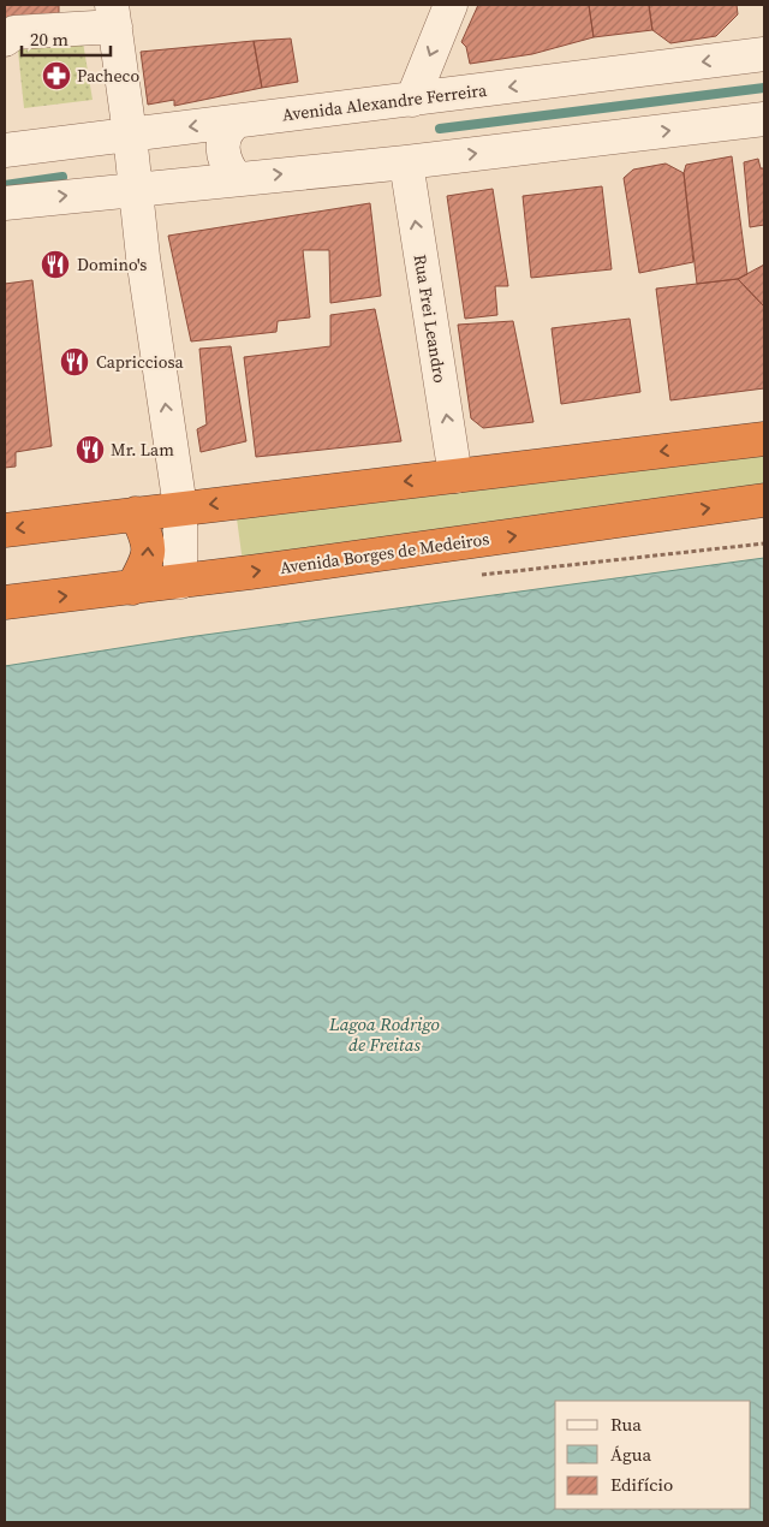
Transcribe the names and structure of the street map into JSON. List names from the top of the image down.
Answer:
{
  "streets": {
    "highway": ["Avenida Borges de Medeiros"],
    "street": ["Avenida Alexandre Ferreira", "Rua Frei Leandro"]
  },
  "water": ["Lagoa Rodrigo de Freitas"],
  "places": {
    "pharmacy": ["Pacheco"],
    "restaurant": ["Domino's", "Capricciosa", "Mr. Lam"]
  },
  "legend": ["Rua", "Água", "Edifício"],
  "scale_bar": "20 m"
}
